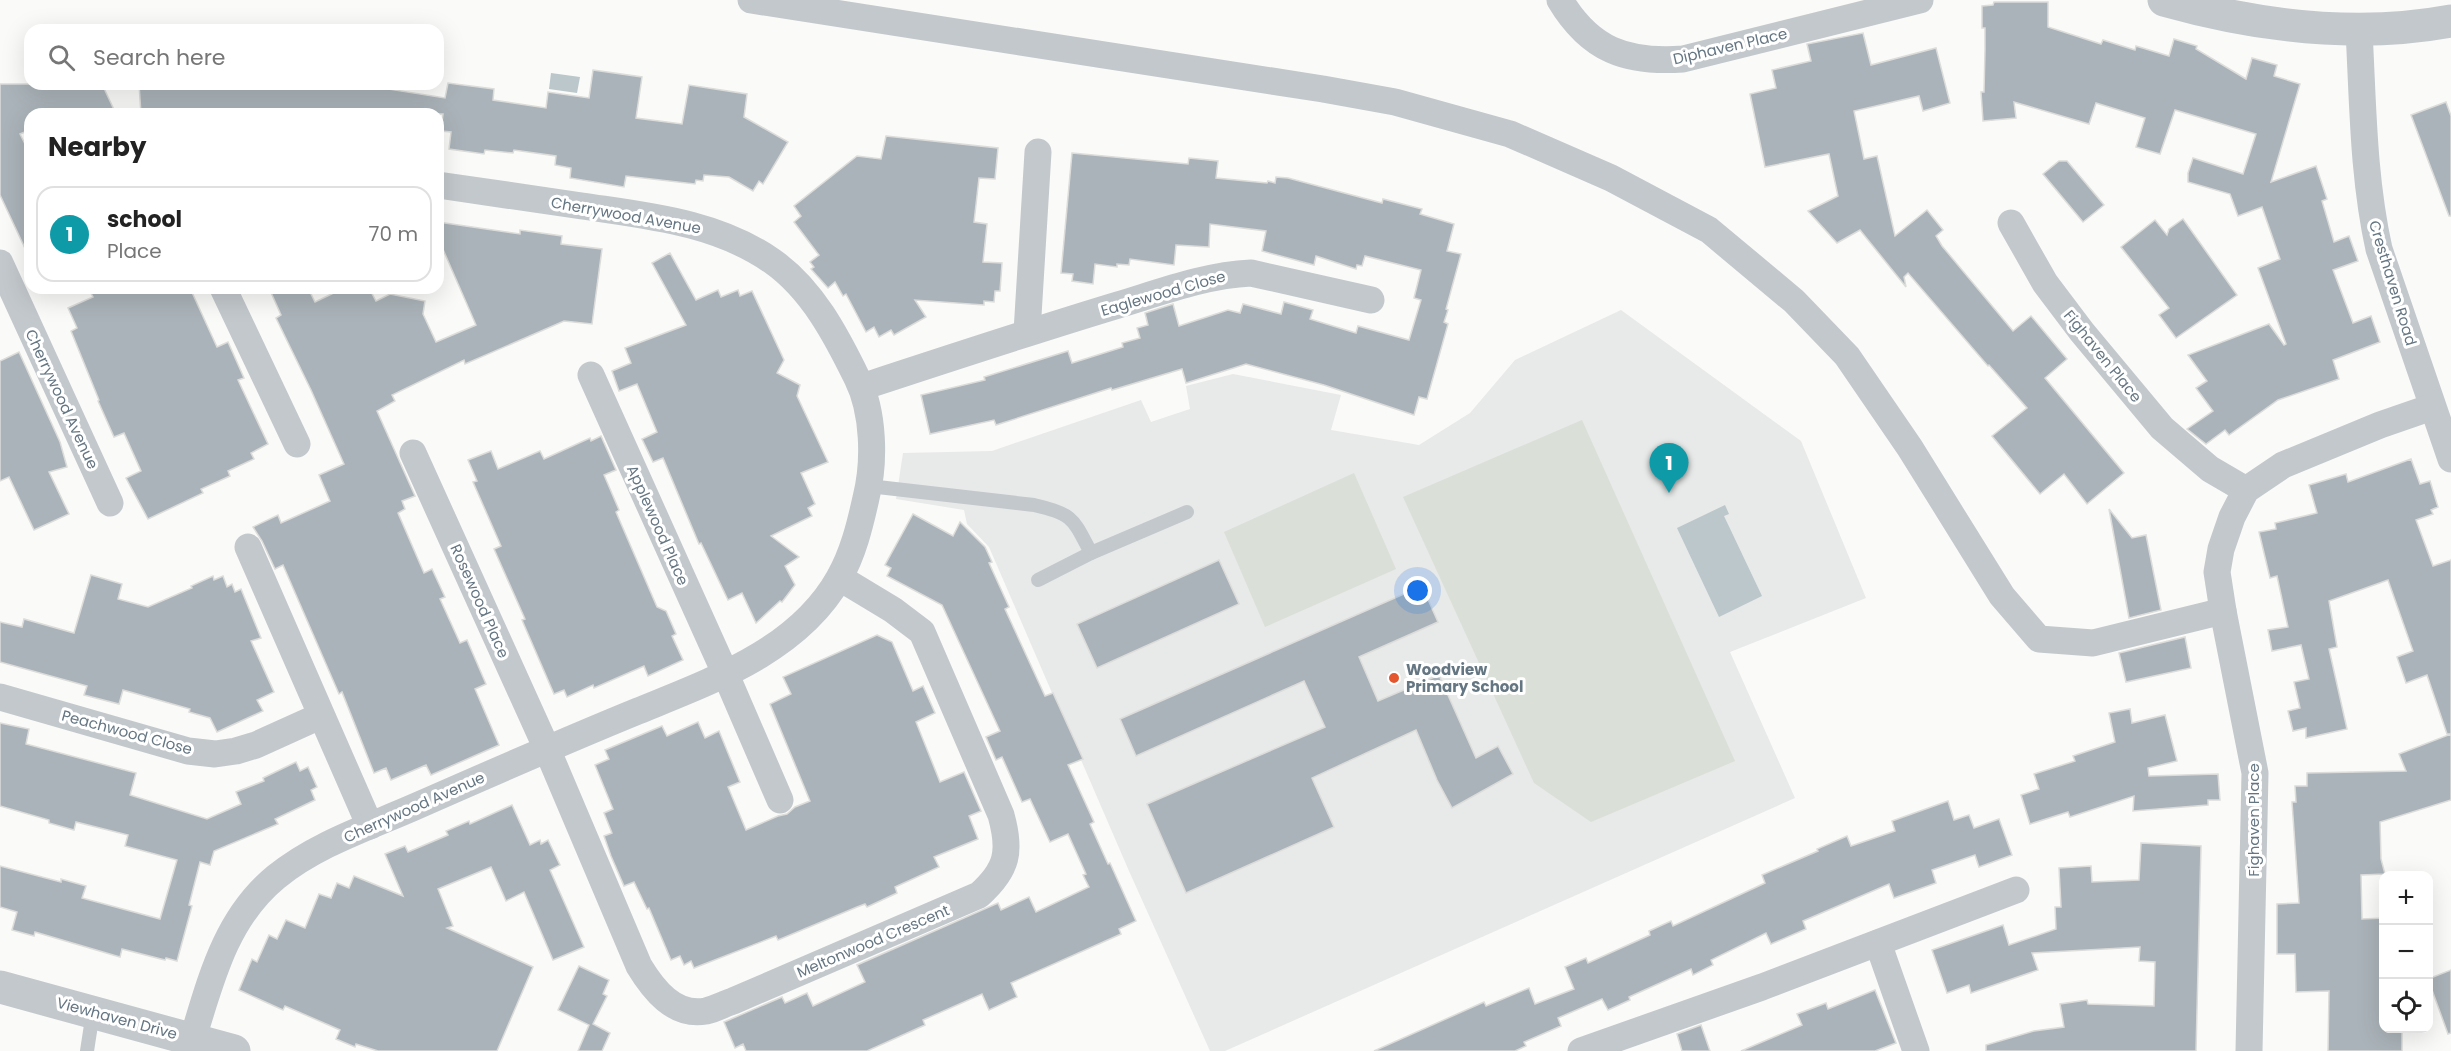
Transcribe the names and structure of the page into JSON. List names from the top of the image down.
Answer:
{
  "streets": {
    "street": [
      "Diphaven Place",
      "Cherrywood Avenue",
      "Cresthaven Road",
      "Eaglewood Close",
      "Fighaven Place",
      "Applewood Place",
      "Rosewood Place",
      "Peachwood Close",
      "Meltonwood Crescent",
      "Viewhaven Drive"
    ]
  },
  "crossings": [
    ["Cherrywood Avenue", "Eaglewood Close"],
    ["Cherrywood Avenue", "Applewood Place"],
    ["Cherrywood Avenue", "Rosewood Place"],
    ["Cherrywood Avenue", "Meltonwood Crescent"],
    ["Cherrywood Avenue", "Viewhaven Drive"],
    ["Cresthaven Road", "Fighaven Place"],
    ["Rosewood Place", "Meltonwood Crescent"]
  ],
  "places": ["Woodview Primary School"],
  "page": {
    "search": "Search here",
    "heading": "Nearby",
    "list": [
      {
        "mark": "1",
        "name": "school",
        "note": "Place",
        "value": "70 m"
      }
    ],
    "pins": "1",
    "map_buttons": ["+", "−"]
  }
}
